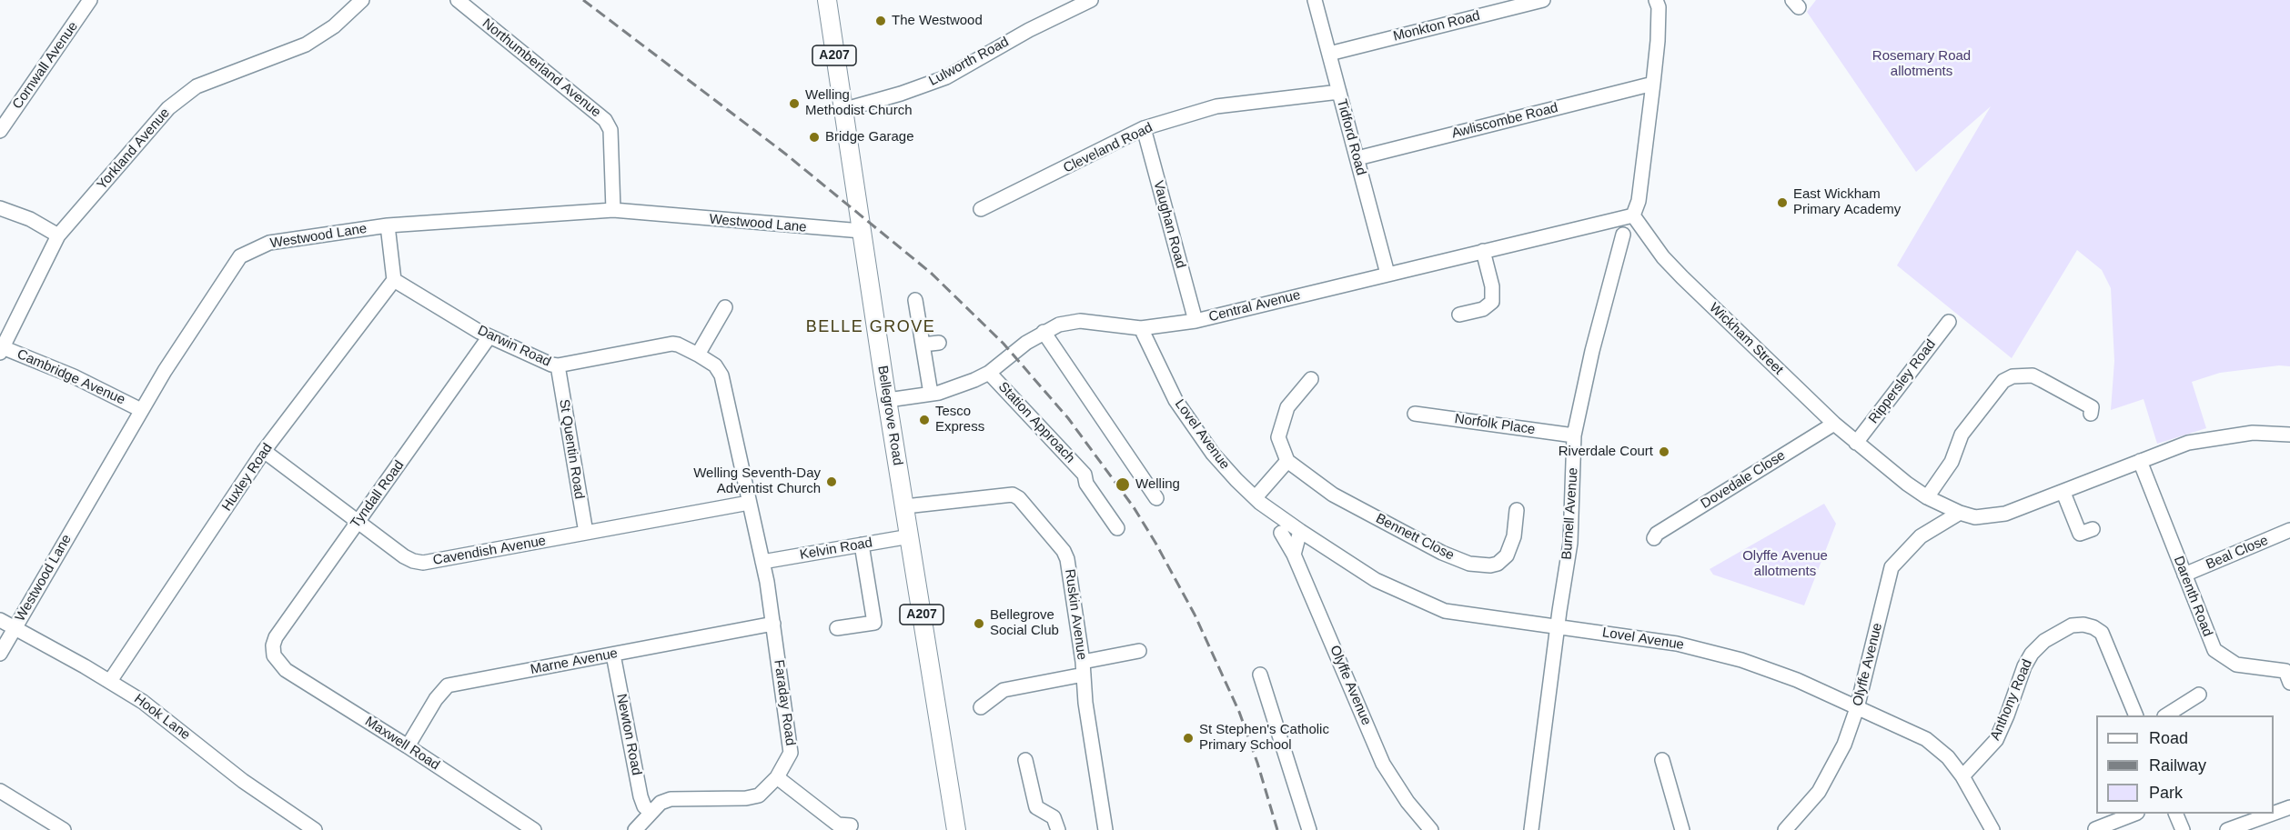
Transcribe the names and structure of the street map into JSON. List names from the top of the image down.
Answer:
{
  "streets": {
    "main road": ["A207", "Bellegrove Road"],
    "street": [
      "Monkton Road",
      "Lulworth Road",
      "Cornwall Avenue",
      "Northumberland Avenue",
      "Awliscombe Road",
      "Tidford Road",
      "Cleveland Road",
      "Yorkland Avenue",
      "Westwood Lane",
      "Vaughan Road",
      "Central Avenue",
      "Wickham Street",
      "Darwin Road",
      "Cambridge Avenue",
      "Rippersley Road",
      "Station Approach",
      "Norfolk Place",
      "Lovel Avenue",
      "St Quentin Road",
      "Huxley Road",
      "Dovedale Close",
      "Tyndall Road",
      "Burnell Avenue",
      "Bennett Close",
      "Kelvin Road",
      "Cavendish Avenue",
      "Beal Close",
      "Darenth Road",
      "Ruskin Avenue",
      "Marne Avenue",
      "Olyffe Avenue",
      "Anthony Road",
      "Faraday Road",
      "Hook Lane",
      "Newton Road",
      "Maxwell Road"
    ]
  },
  "crossings": [
    ["Monkton Road", "Tidford Road"],
    ["Lulworth Road", "Bellegrove Road"],
    ["Northumberland Avenue", "Westwood Lane"],
    ["Awliscombe Road", "Tidford Road"],
    ["Tidford Road", "Cleveland Road"],
    ["Tidford Road", "Central Avenue"],
    ["Cleveland Road", "Vaughan Road"],
    ["Yorkland Avenue", "Cambridge Avenue"],
    ["Westwood Lane", "Cambridge Avenue"],
    ["Westwood Lane", "Bellegrove Road"],
    ["Westwood Lane", "Hook Lane"],
    ["Vaughan Road", "Central Avenue"],
    ["Central Avenue", "Wickham Street"],
    ["Central Avenue", "Bellegrove Road"],
    ["Central Avenue", "Station Approach"],
    ["Central Avenue", "Lovel Avenue"],
    ["Wickham Street", "Rippersley Road"],
    ["Wickham Street", "Dovedale Close"],
    ["Wickham Street", "Darenth Road"],
    ["Wickham Street", "Olyffe Avenue"],
    ["Darwin Road", "St Quentin Road"],
    ["Darwin Road", "Huxley Road"],
    ["Darwin Road", "Tyndall Road"],
    ["Darwin Road", "Kelvin Road"],
    ["Darwin Road", "Cavendish Avenue"],
    ["Darwin Road", "Faraday Road"],
    ["Bellegrove Road", "Kelvin Road"],
    ["Bellegrove Road", "Ruskin Avenue"],
    ["Norfolk Place", "Burnell Avenue"],
    ["Lovel Avenue", "Burnell Avenue"],
    ["Lovel Avenue", "Olyffe Avenue"],
    ["Lovel Avenue", "Anthony Road"],
    ["St Quentin Road", "Cavendish Avenue"],
    ["Huxley Road", "Cavendish Avenue"],
    ["Huxley Road", "Hook Lane"],
    ["Tyndall Road", "Cavendish Avenue"],
    ["Tyndall Road", "Maxwell Road"],
    ["Kelvin Road", "Faraday Road"],
    ["Beal Close", "Darenth Road"],
    ["Marne Avenue", "Faraday Road"],
    ["Marne Avenue", "Newton Road"],
    ["Marne Avenue", "Maxwell Road"],
    ["Faraday Road", "Newton Road"]
  ],
  "districts": ["BELLE GROVE"],
  "parks": ["Rosemary Road allotments", "Olyffe Avenue allotments"],
  "places": [
    "The Westwood",
    "Welling Methodist Church",
    "Bridge Garage",
    "East Wickham Primary Academy",
    "Tesco Express",
    "Riverdale Court",
    "Welling Seventh-Day Adventist Church",
    "Welling",
    "Bellegrove Social Club",
    "St Stephen's Catholic Primary School"
  ],
  "legend": ["Road", "Railway", "Park"]
}
